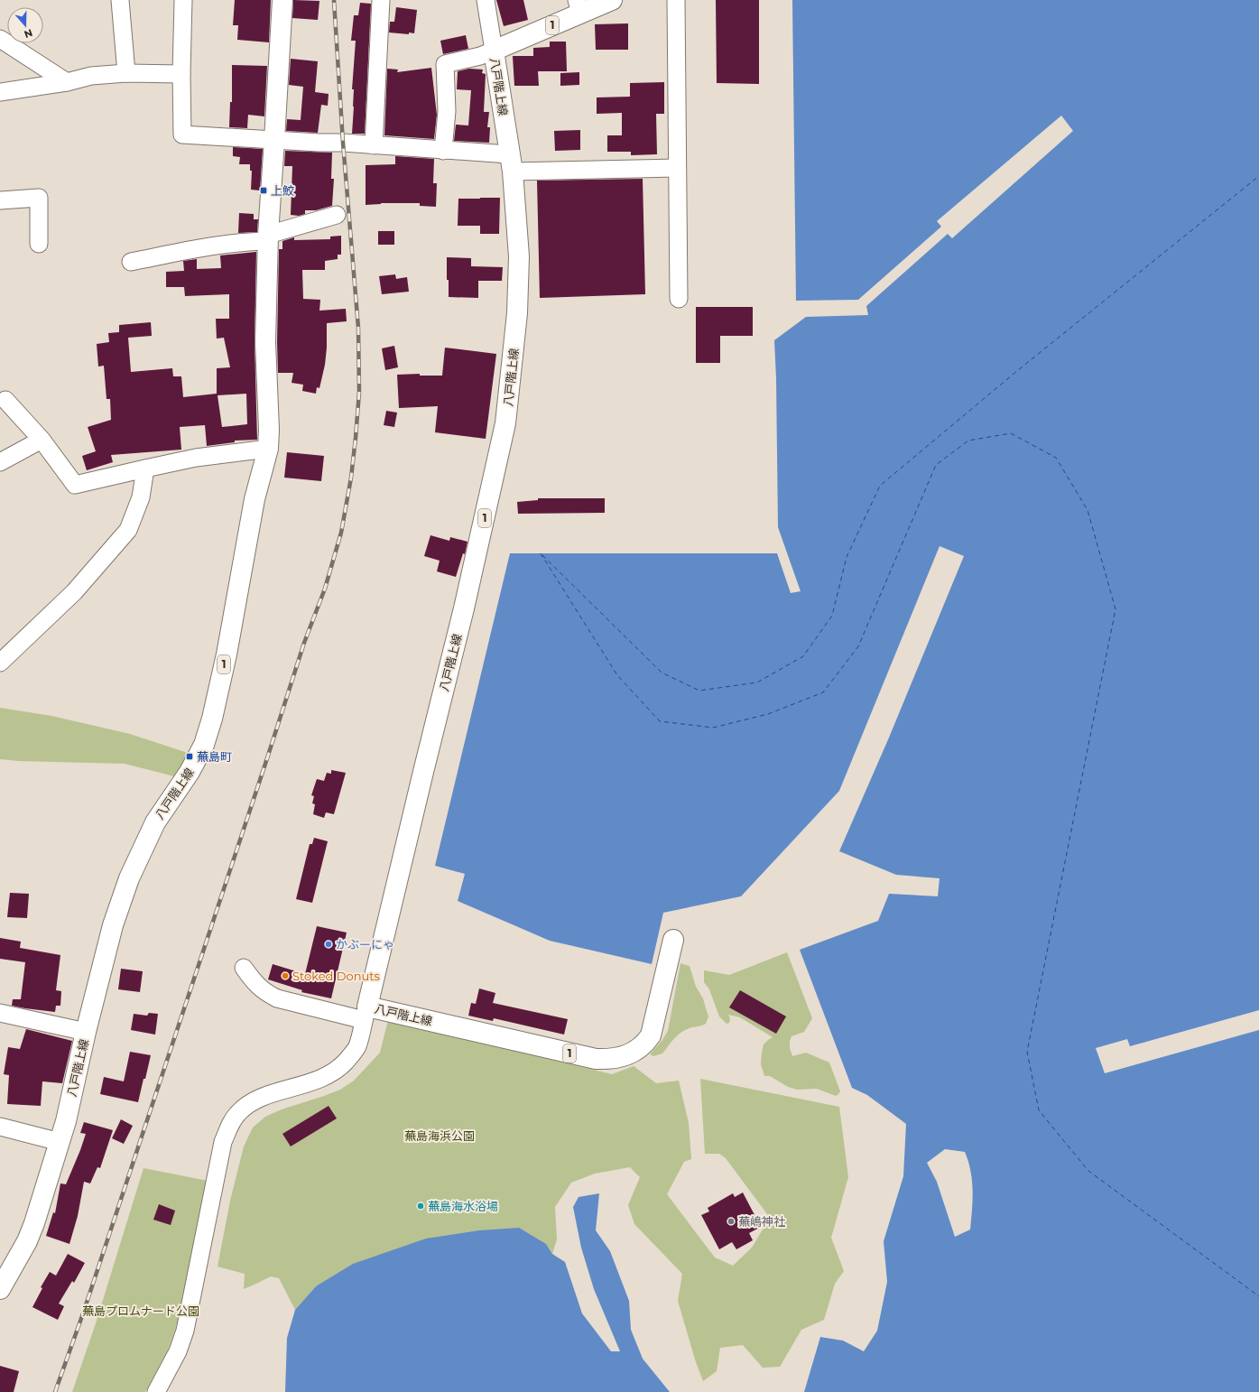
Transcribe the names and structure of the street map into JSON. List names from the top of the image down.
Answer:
{
  "streets": {
    "main road": ["1", "八戸階上線"]
  },
  "parks": ["蕪島海浜公園", "蕪島プロムナード公園"],
  "places": {
    "transit": ["上鮫", "蕪島町"],
    "other": [
      "かぶーにゃ",
      "Stoked Donuts",
      "蕪島海水浴場",
      "蕪嶋神社"
    ]
  },
  "north": "bottom"
}
